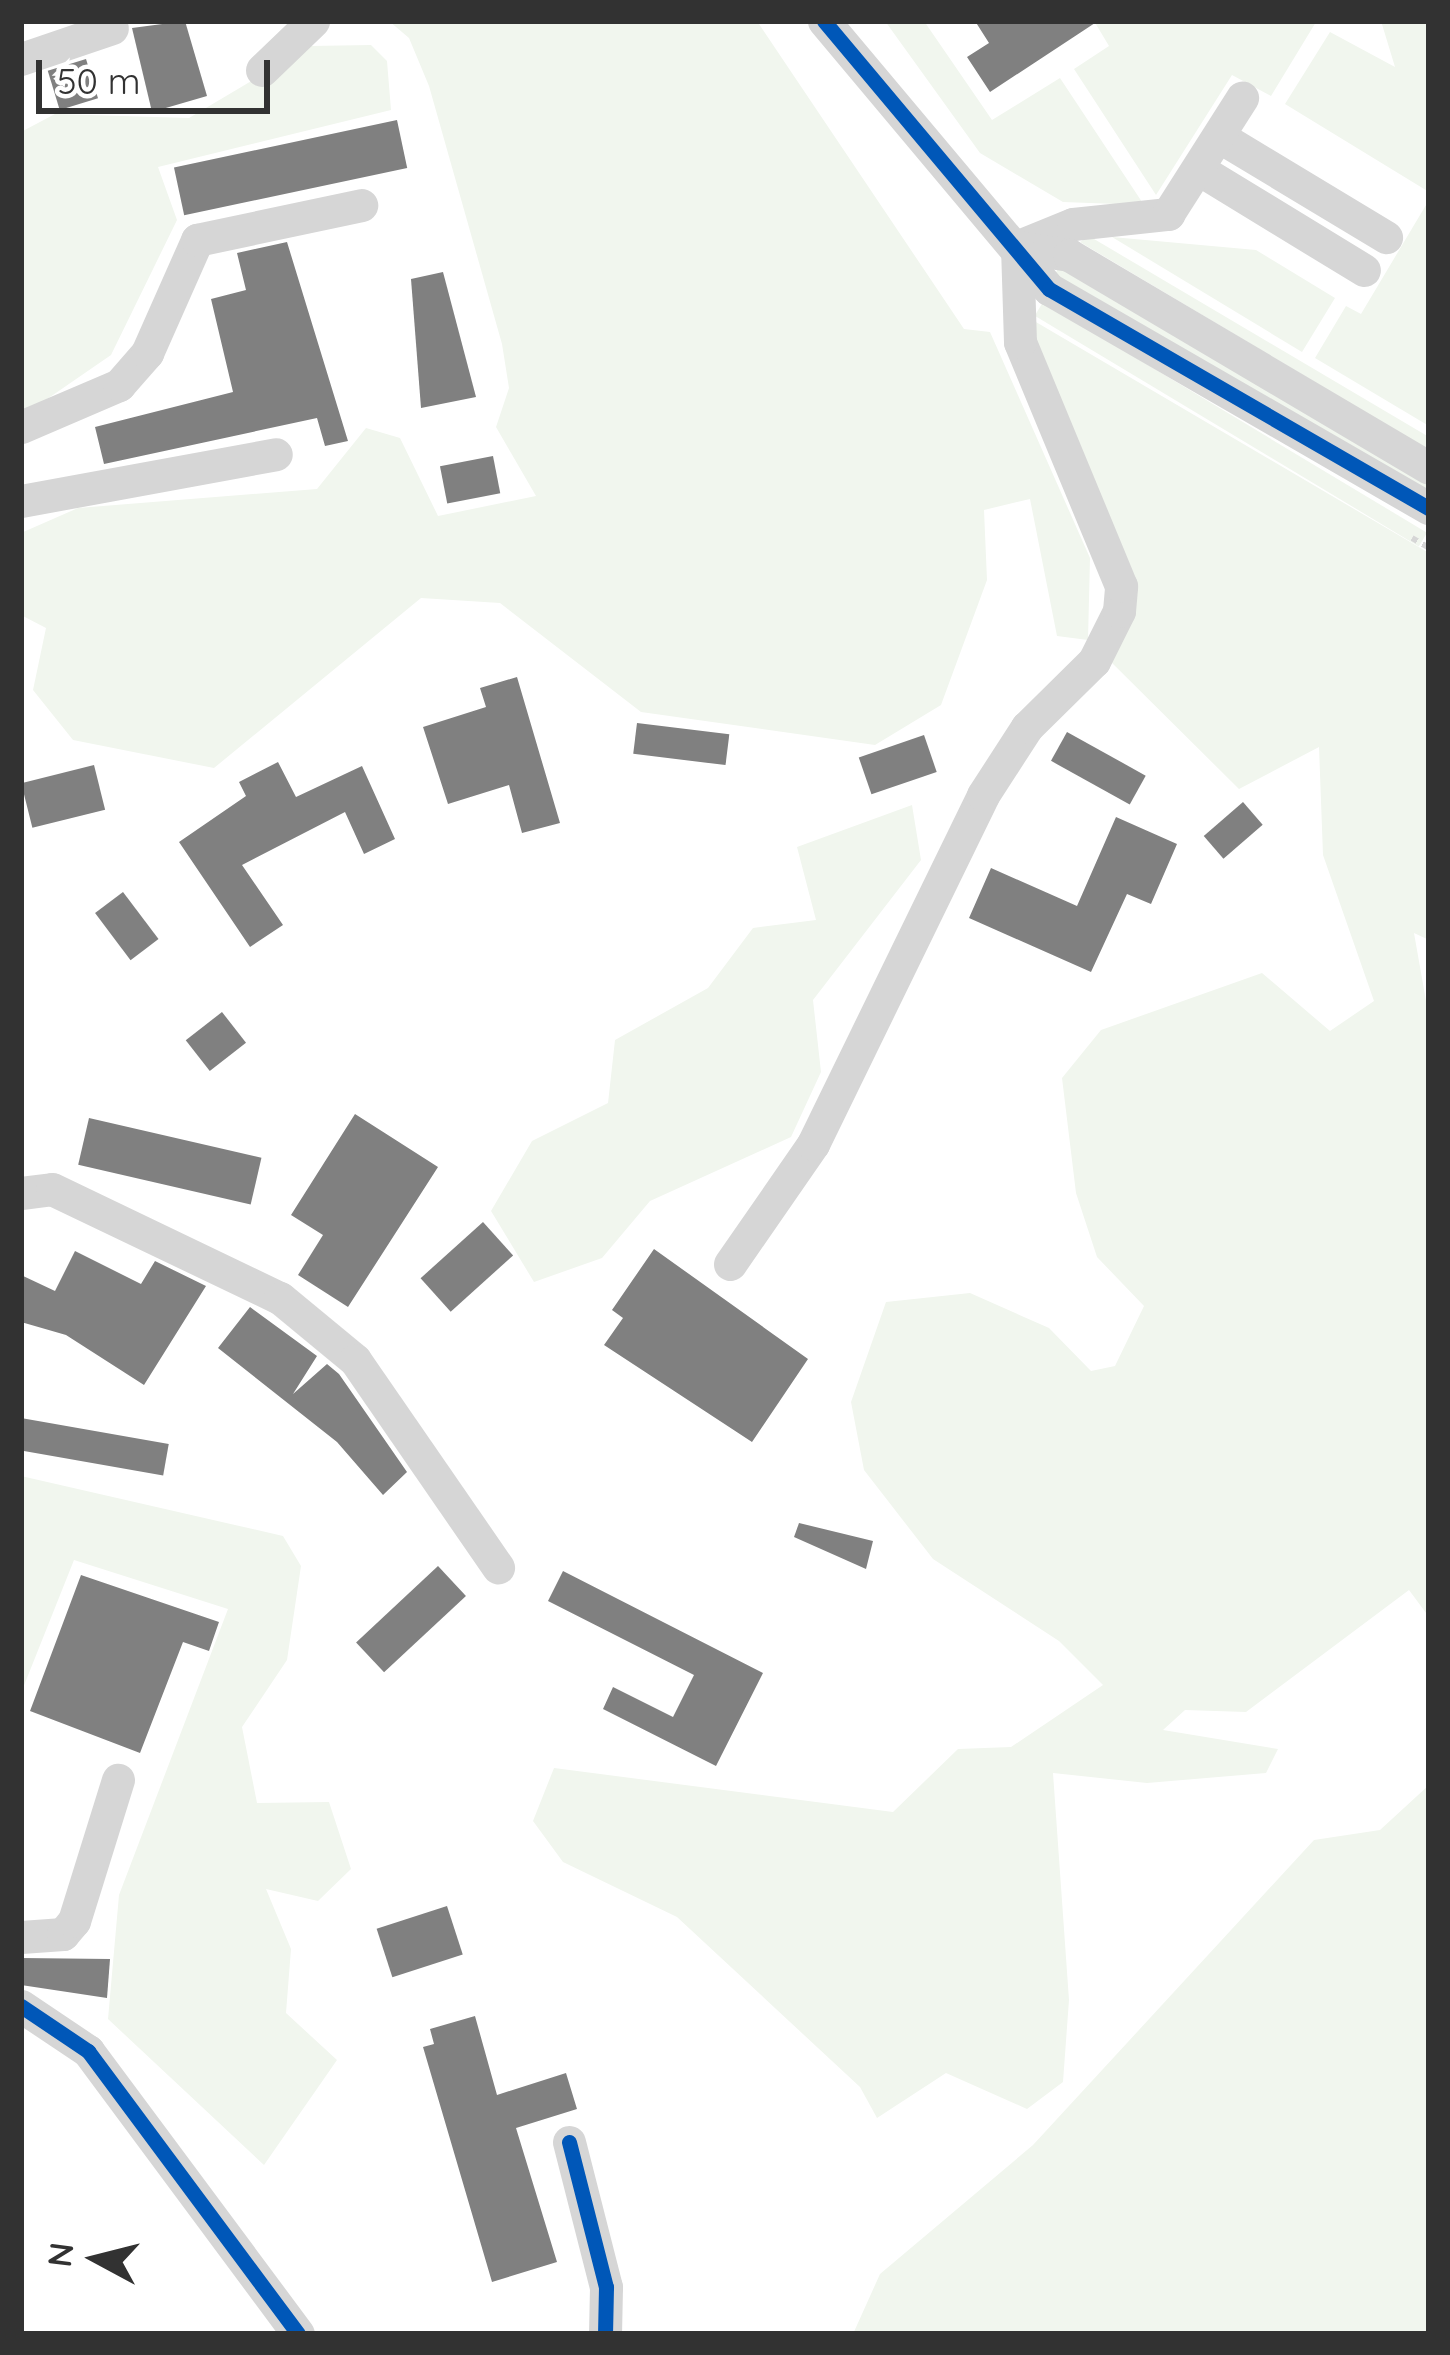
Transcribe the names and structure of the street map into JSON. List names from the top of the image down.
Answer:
{
  "scale_bar": "50 m",
  "north": "left"
}
